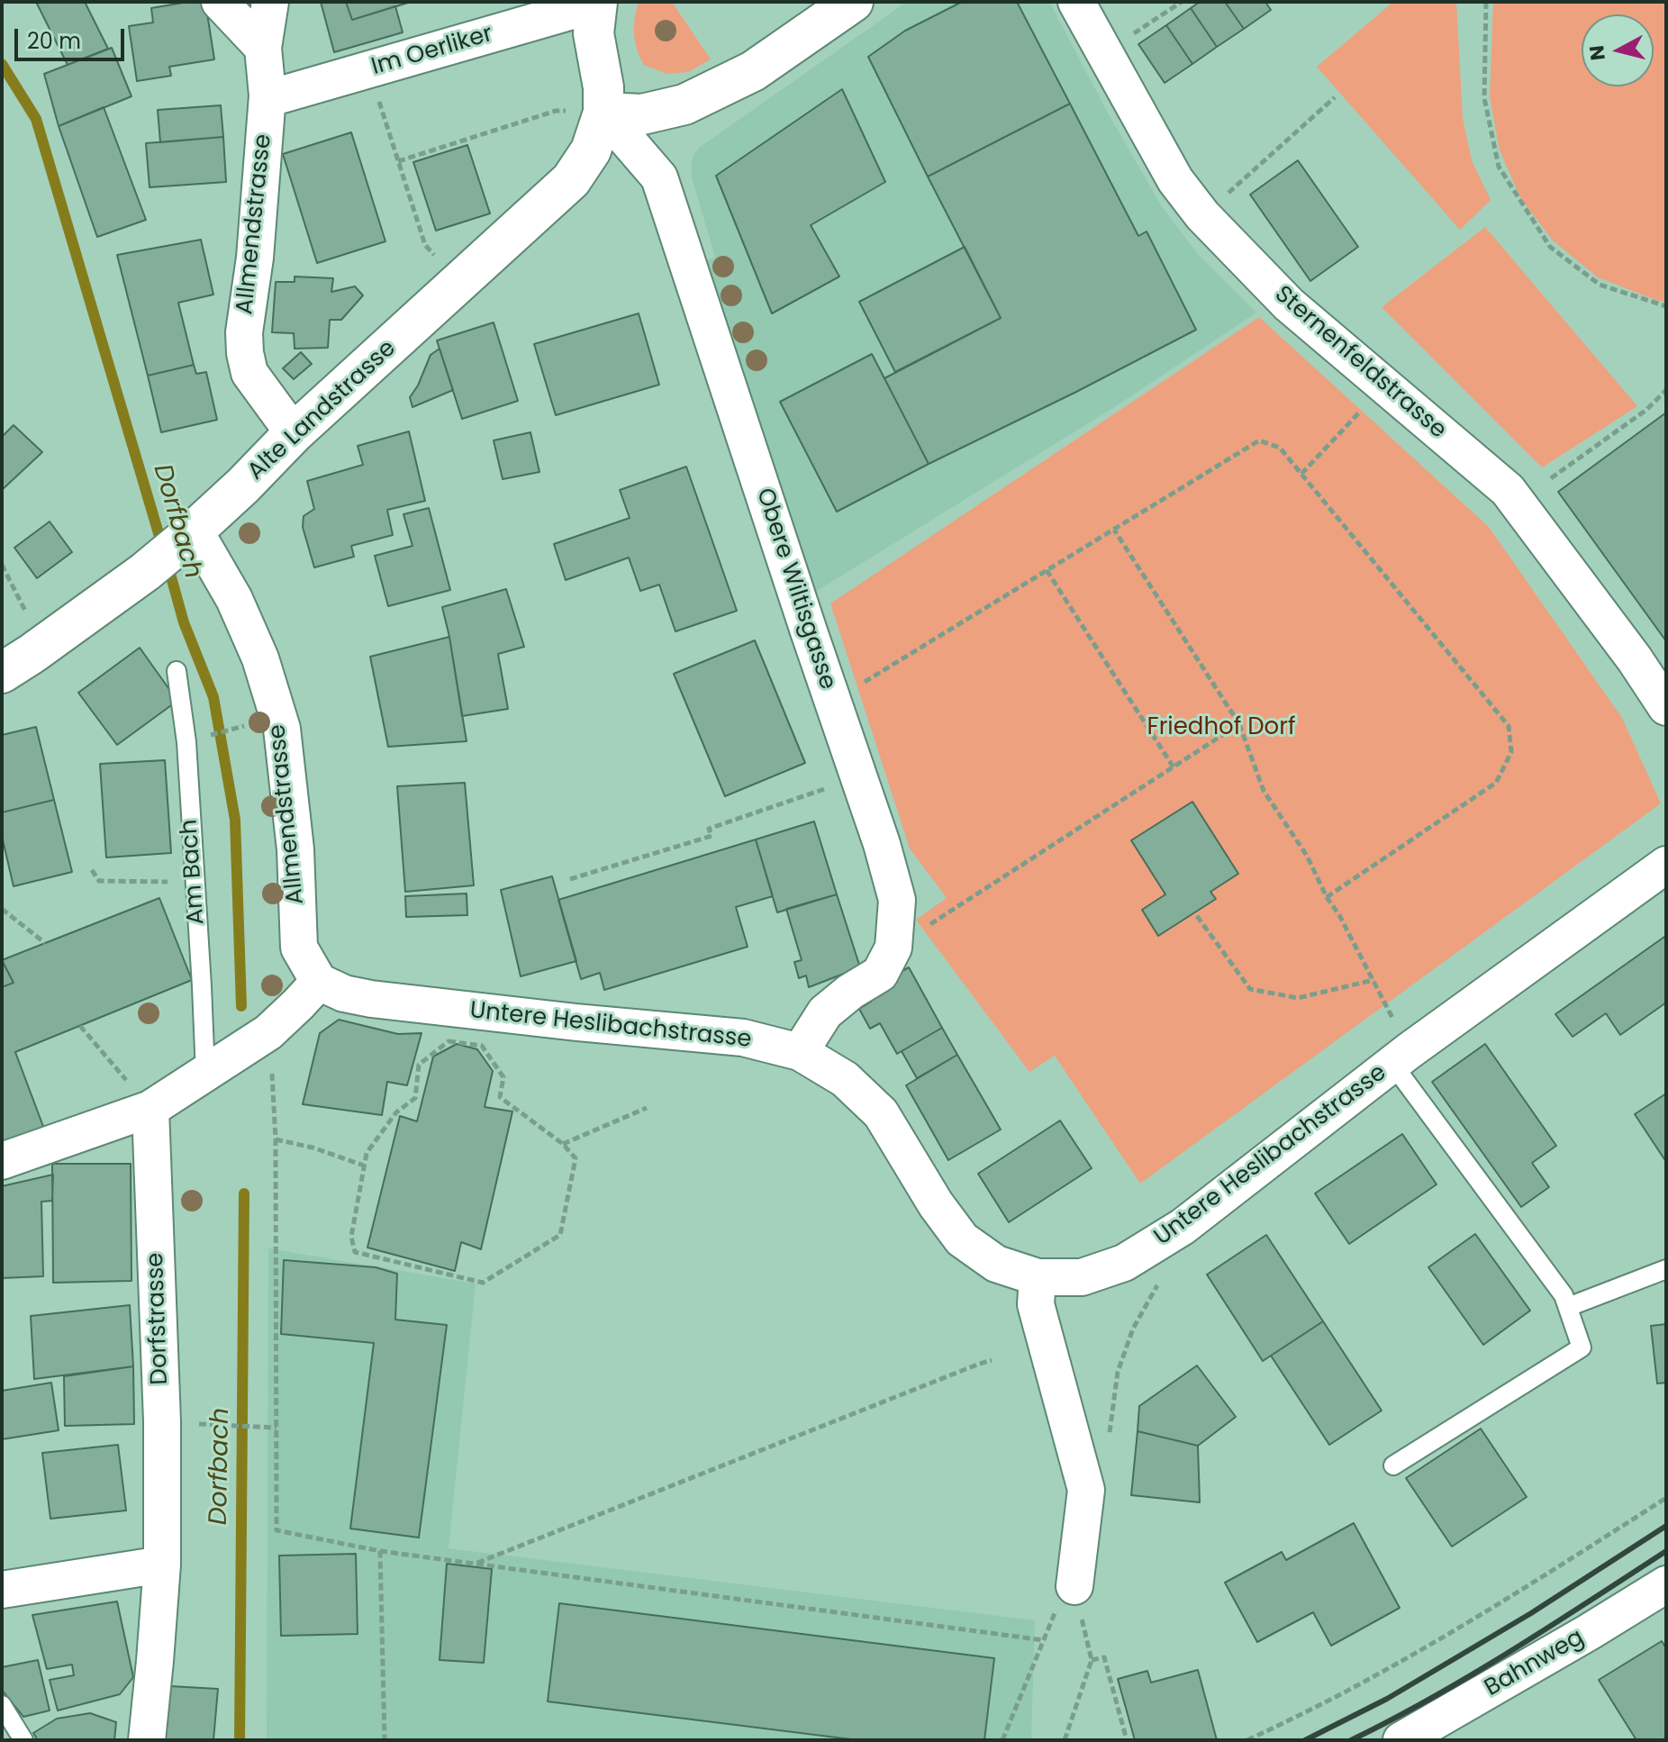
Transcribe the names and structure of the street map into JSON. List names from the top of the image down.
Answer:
{
  "streets": {
    "street": [
      "Im Oerliker",
      "Allmendstrasse",
      "Sternenfeldstrasse",
      "Alte Landstrasse",
      "Obere Wiltisgasse",
      "Untere Heslibachstrasse",
      "Dorfstrasse",
      "Bahnweg"
    ],
    "lane": ["Am Bach"]
  },
  "crossings": [
    ["Im Oerliker", "Allmendstrasse"],
    ["Allmendstrasse", "Alte Landstrasse"],
    ["Allmendstrasse", "Untere Heslibachstrasse"],
    ["Alte Landstrasse", "Obere Wiltisgasse"],
    ["Obere Wiltisgasse", "Untere Heslibachstrasse"]
  ],
  "water": ["Dorfbach"],
  "parks": ["Friedhof Dorf"],
  "scale_bar": "20 m",
  "north": "left"
}
